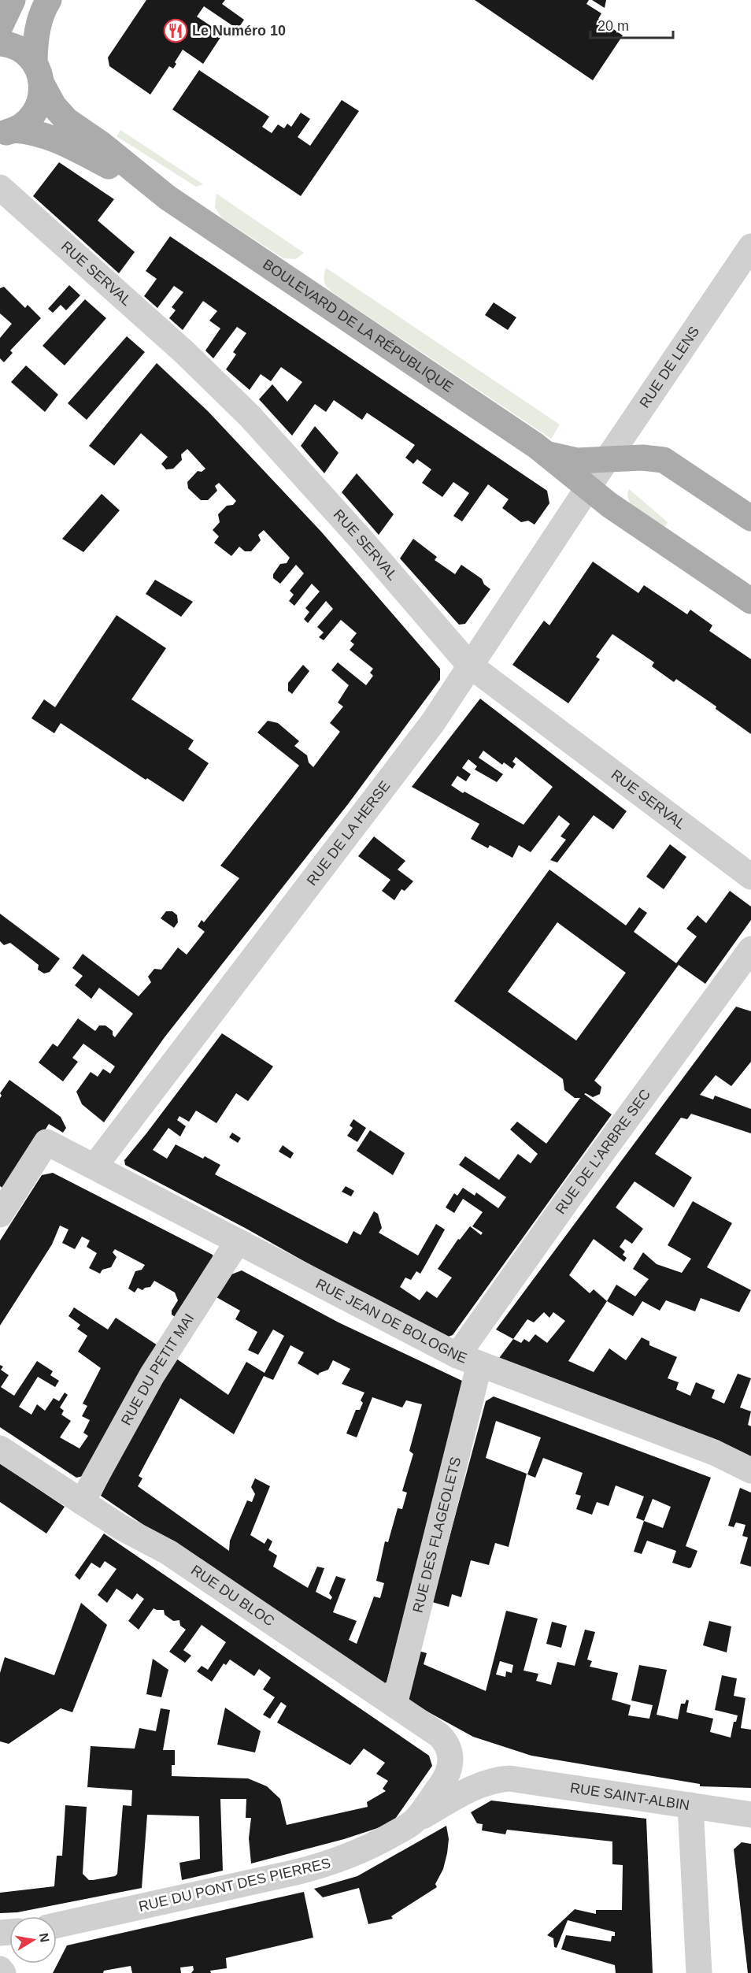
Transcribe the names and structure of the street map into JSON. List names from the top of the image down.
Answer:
{
  "streets": {
    "main road": ["BOULEVARD DE LA RÉPUBLIQUE"],
    "street": [
      "RUE SERVAL",
      "RUE DE LENS",
      "RUE DE LA HERSE",
      "RUE DE L'ARBRE SEC",
      "RUE JEAN DE BOLOGNE",
      "RUE DU PETIT MAI",
      "RUE DES FLAGEOLETS",
      "RUE DU BLOC",
      "RUE SAINT-ALBIN",
      "RUE DU PONT DES PIERRES"
    ]
  },
  "crossings": [
    ["RUE SERVAL", "RUE DE LA HERSE"],
    ["BOULEVARD DE LA RÉPUBLIQUE", "RUE DE LENS"],
    ["BOULEVARD DE LA RÉPUBLIQUE", "RUE DE LA HERSE"],
    ["RUE DE LENS", "RUE DE LA HERSE"],
    ["RUE DE LA HERSE", "RUE JEAN DE BOLOGNE"],
    ["RUE DE L'ARBRE SEC", "RUE JEAN DE BOLOGNE"],
    ["RUE DE L'ARBRE SEC", "RUE DES FLAGEOLETS"],
    ["RUE JEAN DE BOLOGNE", "RUE DU PETIT MAI"],
    ["RUE JEAN DE BOLOGNE", "RUE DES FLAGEOLETS"],
    ["RUE DU PETIT MAI", "RUE DU BLOC"],
    ["RUE DES FLAGEOLETS", "RUE DU BLOC"],
    ["RUE DU BLOC", "RUE DU PONT DES PIERRES"],
    ["RUE SAINT-ALBIN", "RUE DU PONT DES PIERRES"]
  ],
  "places": {
    "restaurant": ["Le Numéro 10"]
  },
  "scale_bar": "20 m",
  "north": "right"
}
